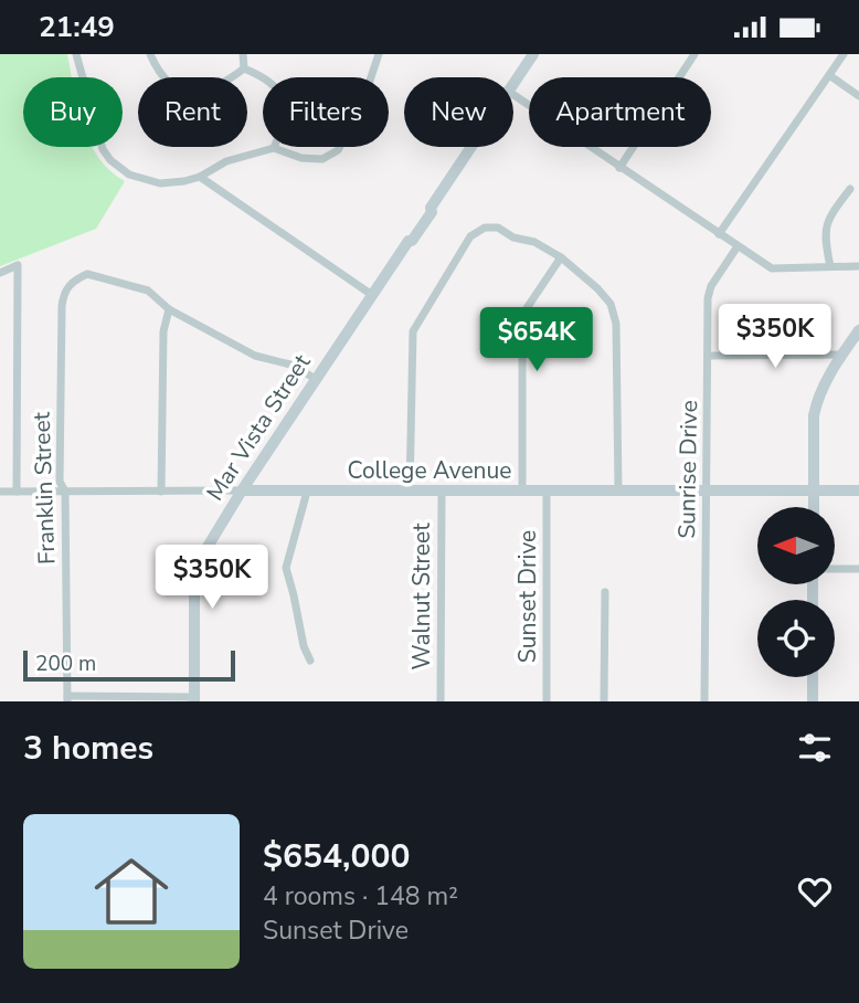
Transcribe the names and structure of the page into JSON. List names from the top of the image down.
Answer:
{
  "streets": {
    "street": [
      "Mar Vista Street",
      "Sunrise Drive",
      "College Avenue",
      "Franklin Street",
      "Walnut Street",
      "Sunset Drive"
    ]
  },
  "crossings": [
    ["Mar Vista Street", "College Avenue"],
    ["Sunrise Drive", "College Avenue"],
    ["College Avenue", "Franklin Street"],
    ["College Avenue", "Walnut Street"],
    ["College Avenue", "Sunset Drive"]
  ],
  "scale_bar": "200 m",
  "north": "left",
  "page": {
    "status": "21:49",
    "chip": [
      "Buy",
      "Rent",
      "Filters",
      "New",
      "Apartment"
    ],
    "price": ["$350K", "$654K", "$350K"],
    "scale": "200 m",
    "heading": "3 homes",
    "list": [
      {
        "name": "$654,000",
        "note": "4 rooms · 148 m² · Sunset Drive"
      }
    ]
  }
}
